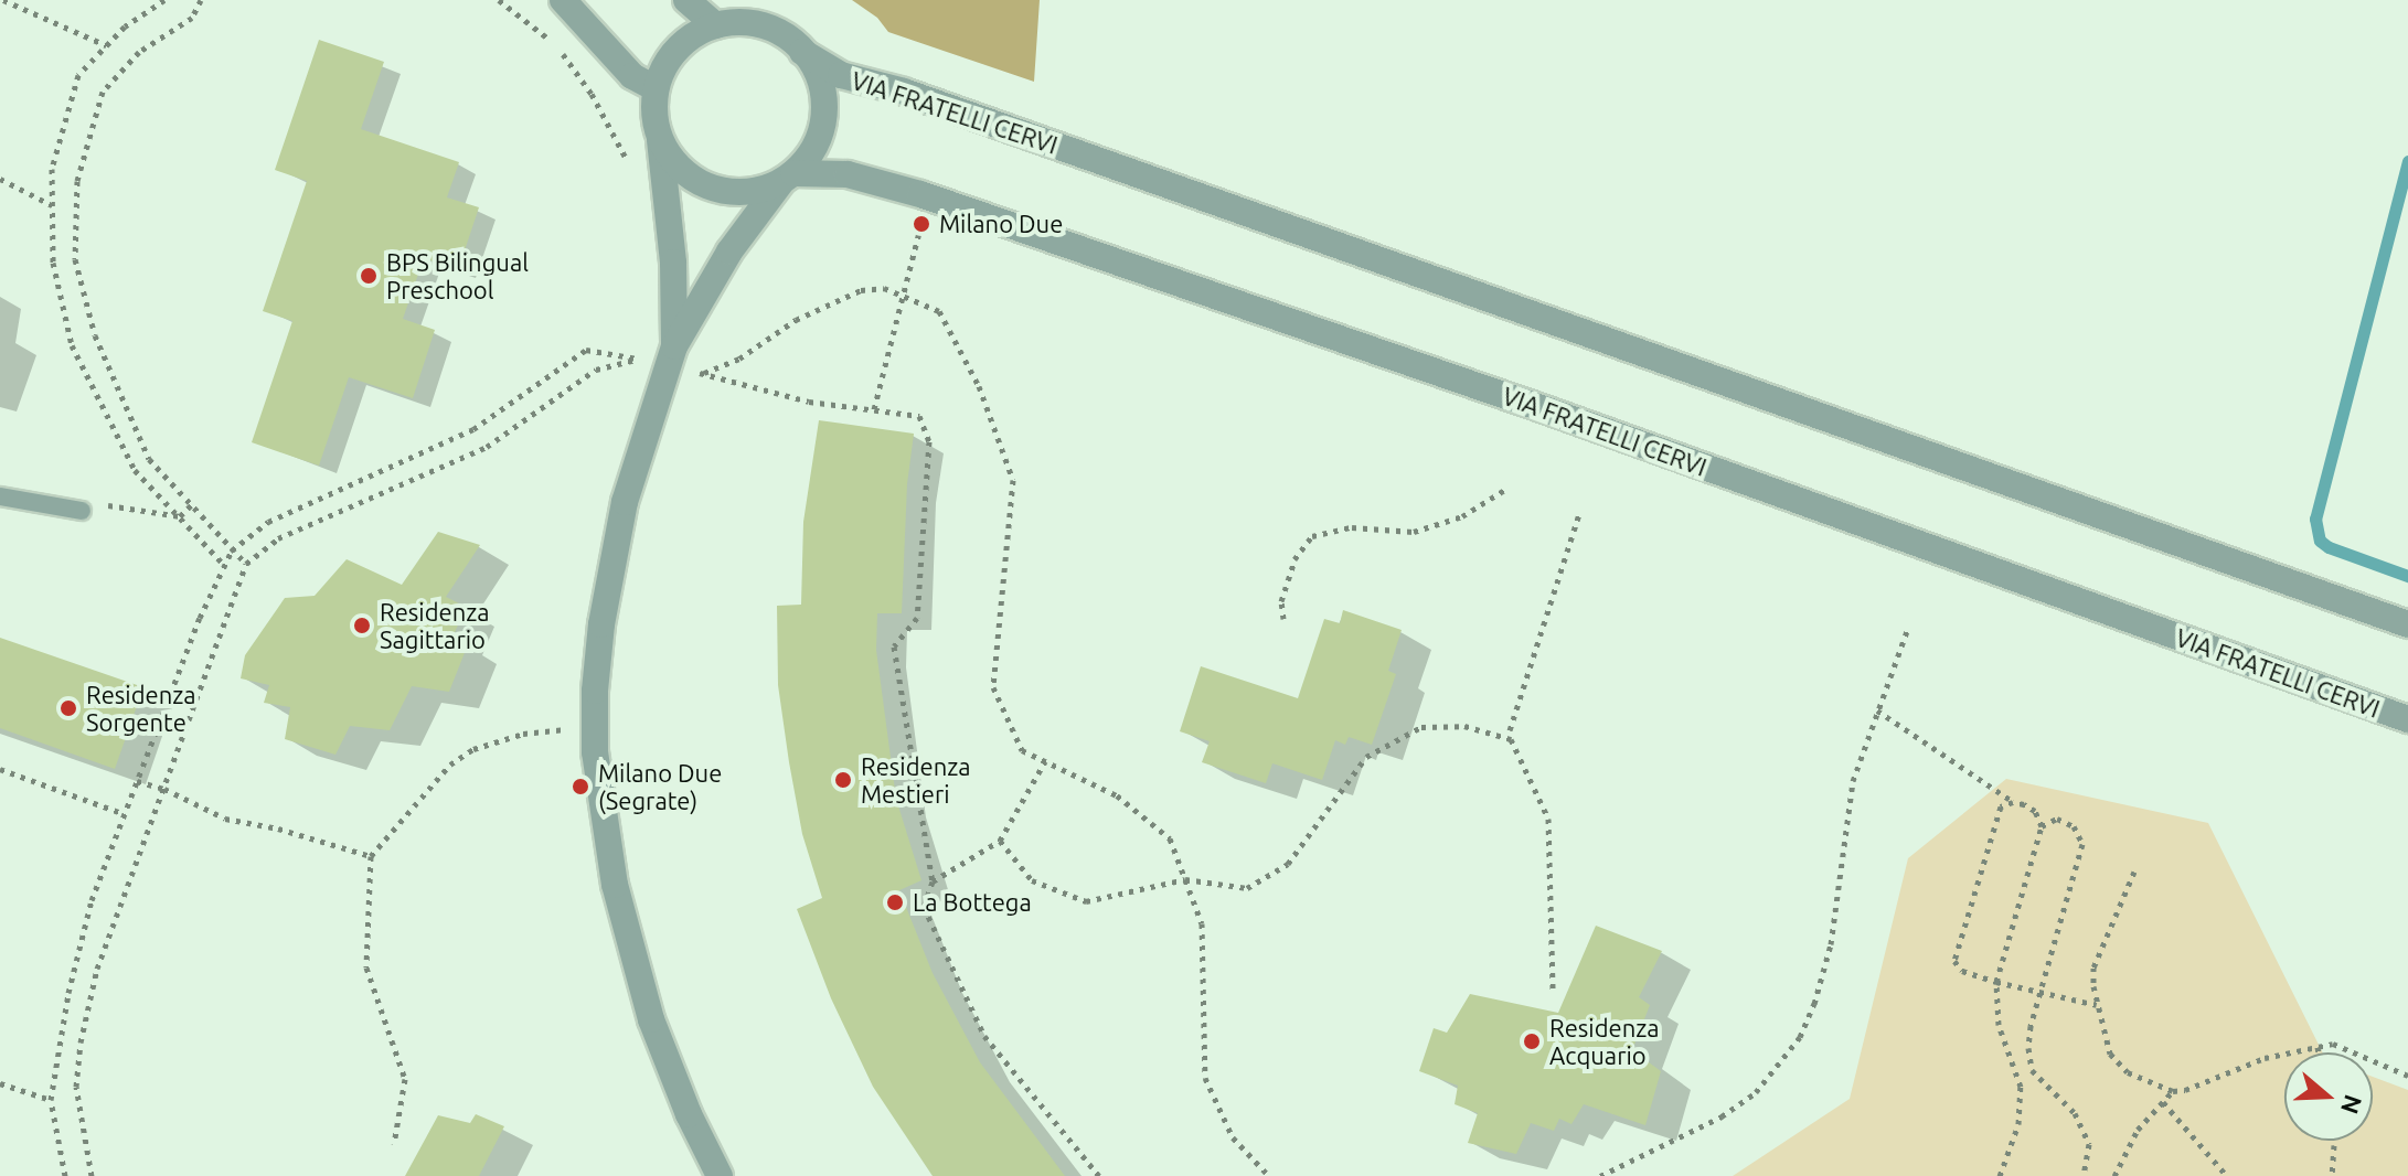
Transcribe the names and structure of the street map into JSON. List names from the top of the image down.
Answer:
{
  "streets": {
    "street": ["VIA FRATELLI CERVI"]
  },
  "places": [
    "Milano Due",
    "BPS Bilingual Preschool",
    "Residenza Sagittario",
    "Residenza Sorgente",
    "Residenza Mestieri",
    "Milano Due (Segrate)",
    "La Bottega",
    "Residenza Acquario"
  ],
  "north": "right"
}
